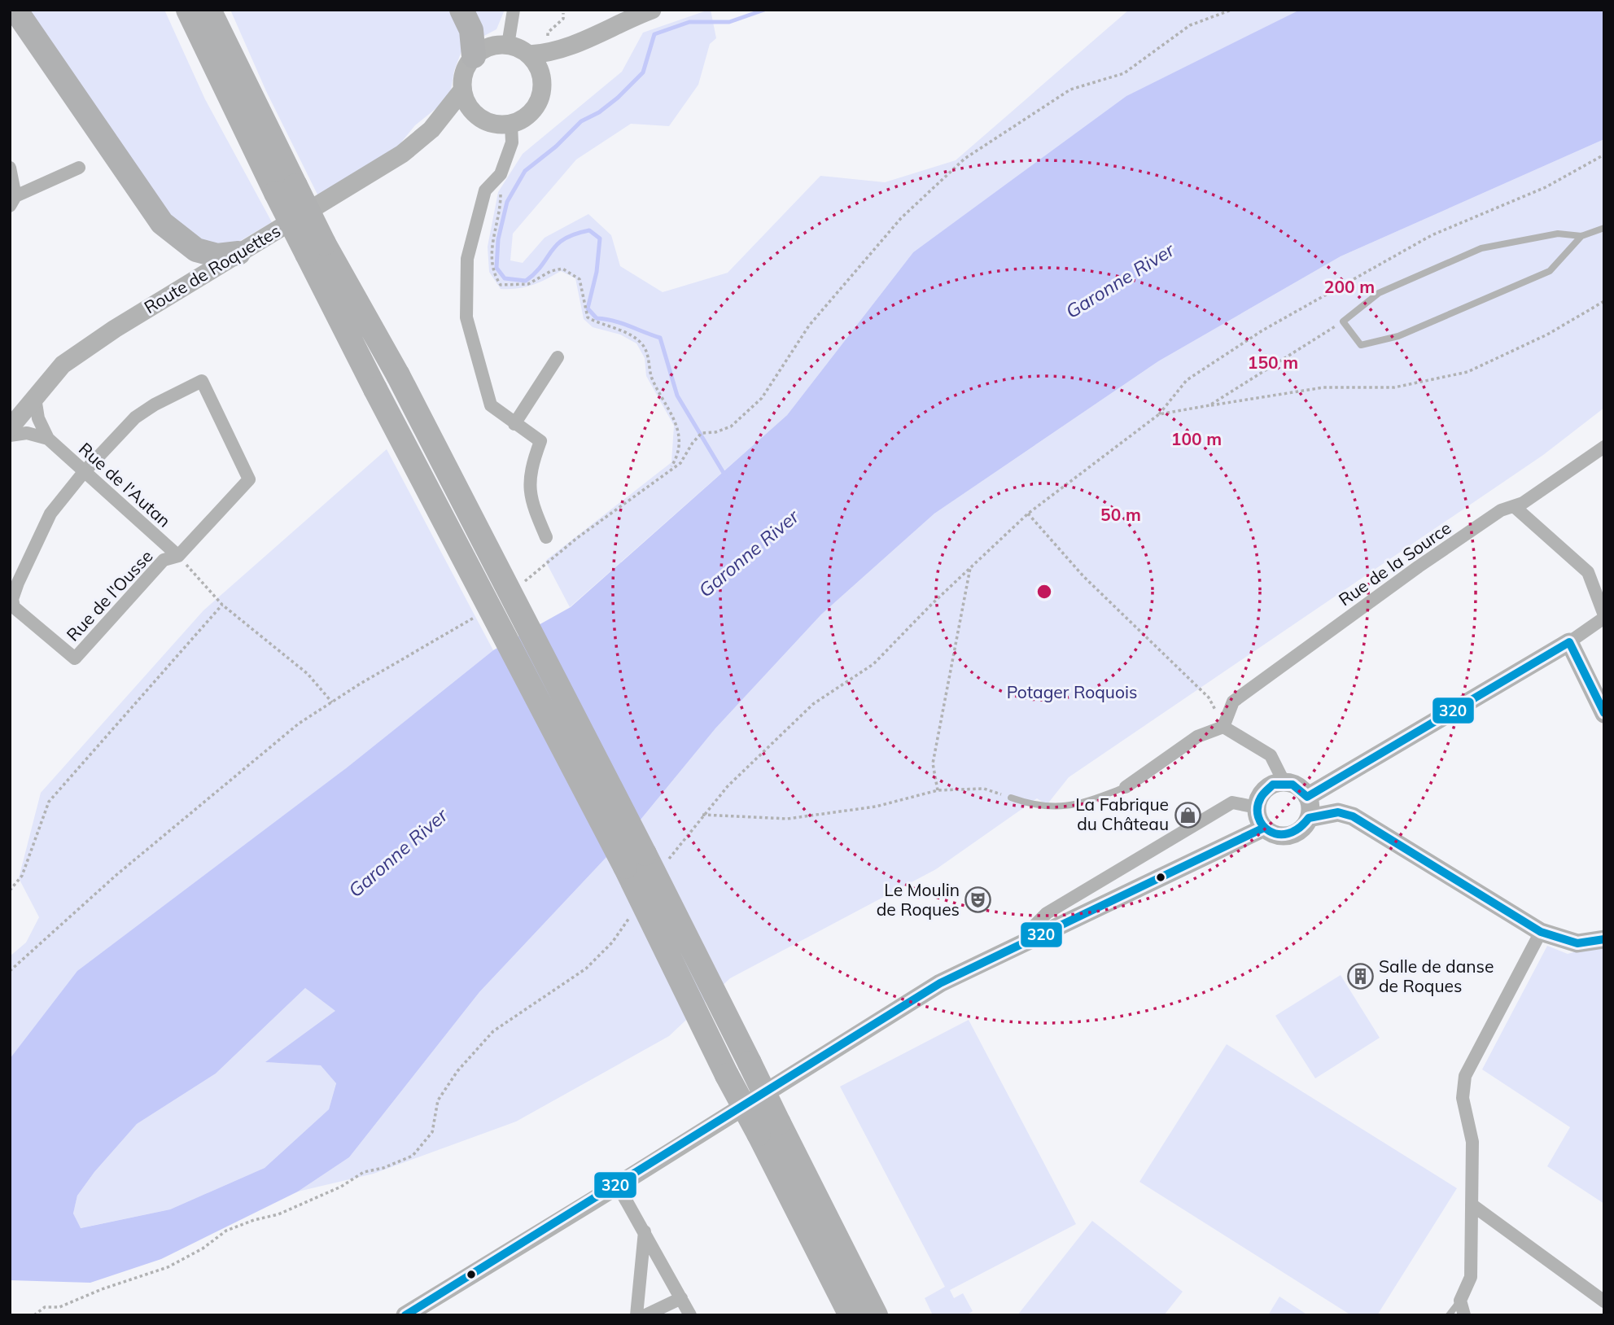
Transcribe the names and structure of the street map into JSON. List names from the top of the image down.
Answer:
{
  "streets": {
    "street": [
      "Route de Roquettes",
      "Rue de l'Autan",
      "Rue de la Source",
      "Rue de l'Ousse"
    ]
  },
  "crossings": [
    ["Route de Roquettes", "Rue de l'Autan"],
    ["Rue de l'Autan", "Rue de l'Ousse"]
  ],
  "water": ["Garonne River"],
  "parks": ["Potager Roquois"],
  "places": {
    "shop": ["La Fabrique du Château"],
    "theatre": ["Le Moulin de Roques"],
    "building": ["Salle de danse de Roques"]
  },
  "lines": ["transit line 320"],
  "rings": [
    "200 m",
    "150 m",
    "100 m",
    "50 m"
  ]
}
